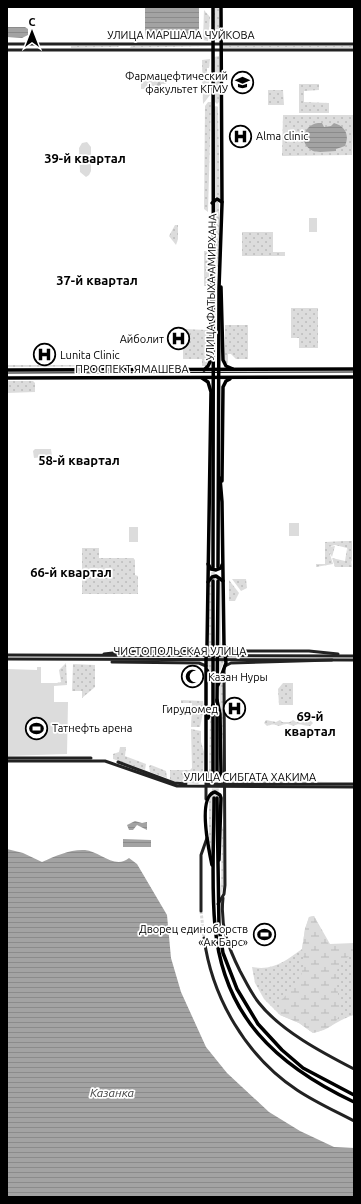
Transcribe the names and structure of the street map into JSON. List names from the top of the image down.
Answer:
{
  "streets": {
    "main road": [
      "УЛИЦА МАРШАЛА ЧУЙКОВА",
      "УЛИЦА ФАТЫХА АМИРХАНА",
      "ПРОСПЕКТ ЯМАШЕВА",
      "ЧИСТОПОЛЬСКАЯ УЛИЦА",
      "УЛИЦА СИБГАТА ХАКИМА"
    ]
  },
  "crossings": [
    ["УЛИЦА МАРШАЛА ЧУЙКОВА", "УЛИЦА ФАТЫХА АМИРХАНА"]
  ],
  "districts": [
    "39-й квартал",
    "37-й квартал",
    "58-й квартал",
    "66-й квартал",
    "69-й квартал"
  ],
  "water": ["Казанка"],
  "places": {
    "school or university": ["Фармацефтический факультет КГМУ"],
    "hospital": [
      "Alma clinic",
      "Айболит",
      "Lunita Clinic",
      "Гирудомед"
    ],
    "mosque": ["Казан Нуры"],
    "sports": ["Татнефть арена", "Дворец единоборств «Ак Барс»"]
  },
  "north": "top"
}
